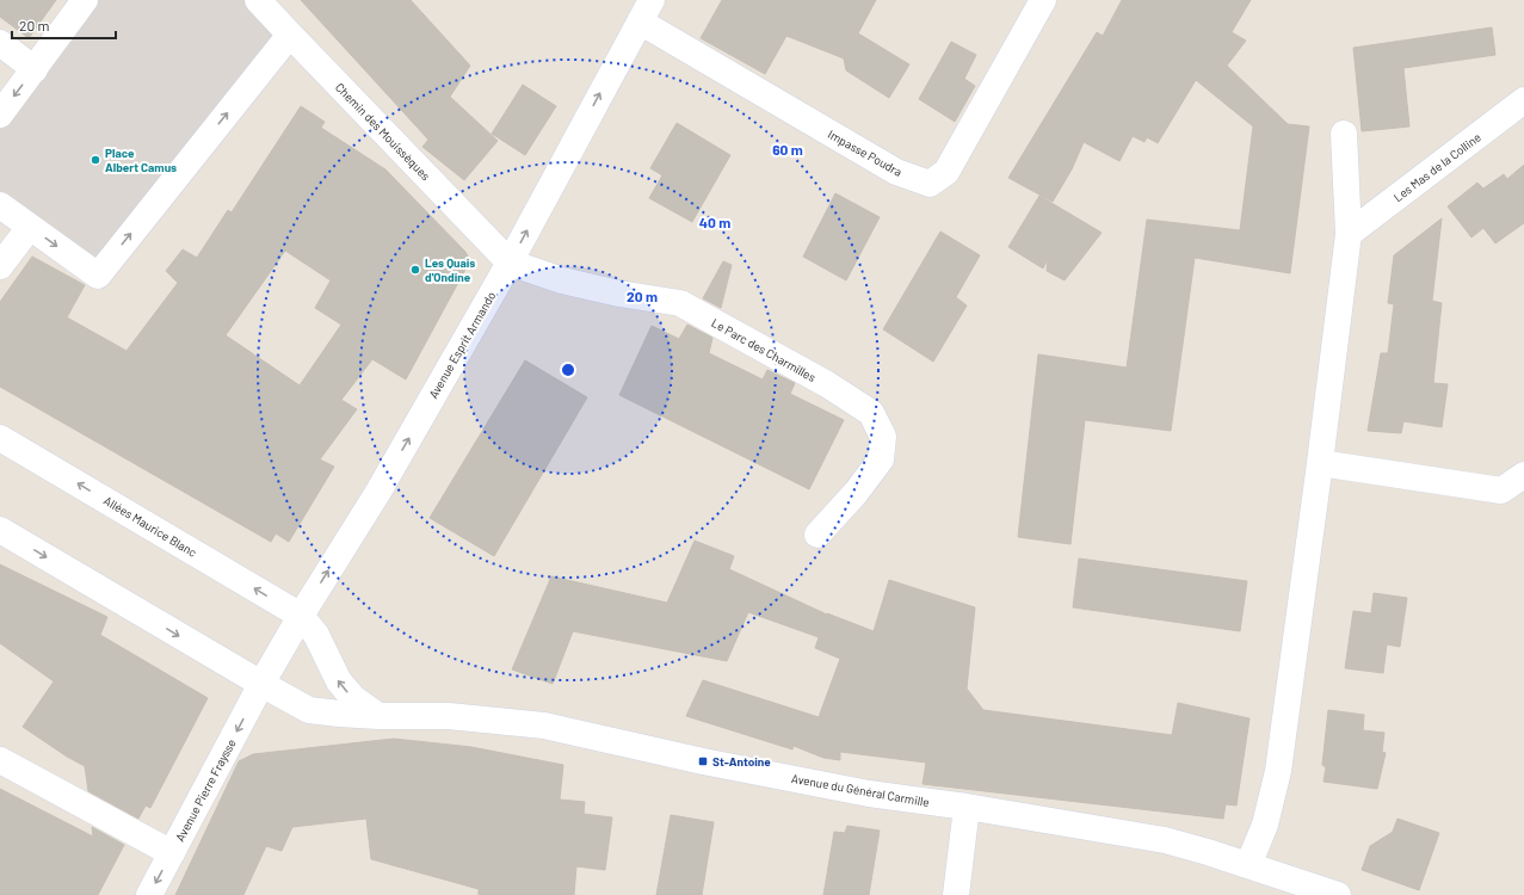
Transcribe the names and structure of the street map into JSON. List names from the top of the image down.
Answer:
{
  "streets": {
    "street": [
      "Chemin des Mouissèques",
      "Impasse Poudra",
      "Les Mas de la Colline",
      "Avenue Esprit Armando",
      "Le Parc des Charmilles",
      "Allées Maurice Blanc",
      "Avenue Pierre Fraysse",
      "Avenue du Général Carmille"
    ]
  },
  "crossings": [
    ["Chemin des Mouissèques", "Avenue Esprit Armando"],
    ["Chemin des Mouissèques", "Le Parc des Charmilles"],
    ["Impasse Poudra", "Avenue Esprit Armando"],
    ["Avenue Esprit Armando", "Le Parc des Charmilles"],
    ["Avenue Esprit Armando", "Allées Maurice Blanc"],
    ["Avenue Esprit Armando", "Avenue Pierre Fraysse"],
    ["Avenue Esprit Armando", "Avenue du Général Carmille"],
    ["Avenue Pierre Fraysse", "Avenue du Général Carmille"]
  ],
  "one_way": ["Avenue Esprit Armando", "Avenue Pierre Fraysse"],
  "places": {
    "other": ["Place Albert Camus", "Les Quais d'Ondine"],
    "transit": ["St-Antoine"]
  },
  "scale_bar": "20 m",
  "rings": ["60 m", "40 m", "20 m"]
}
